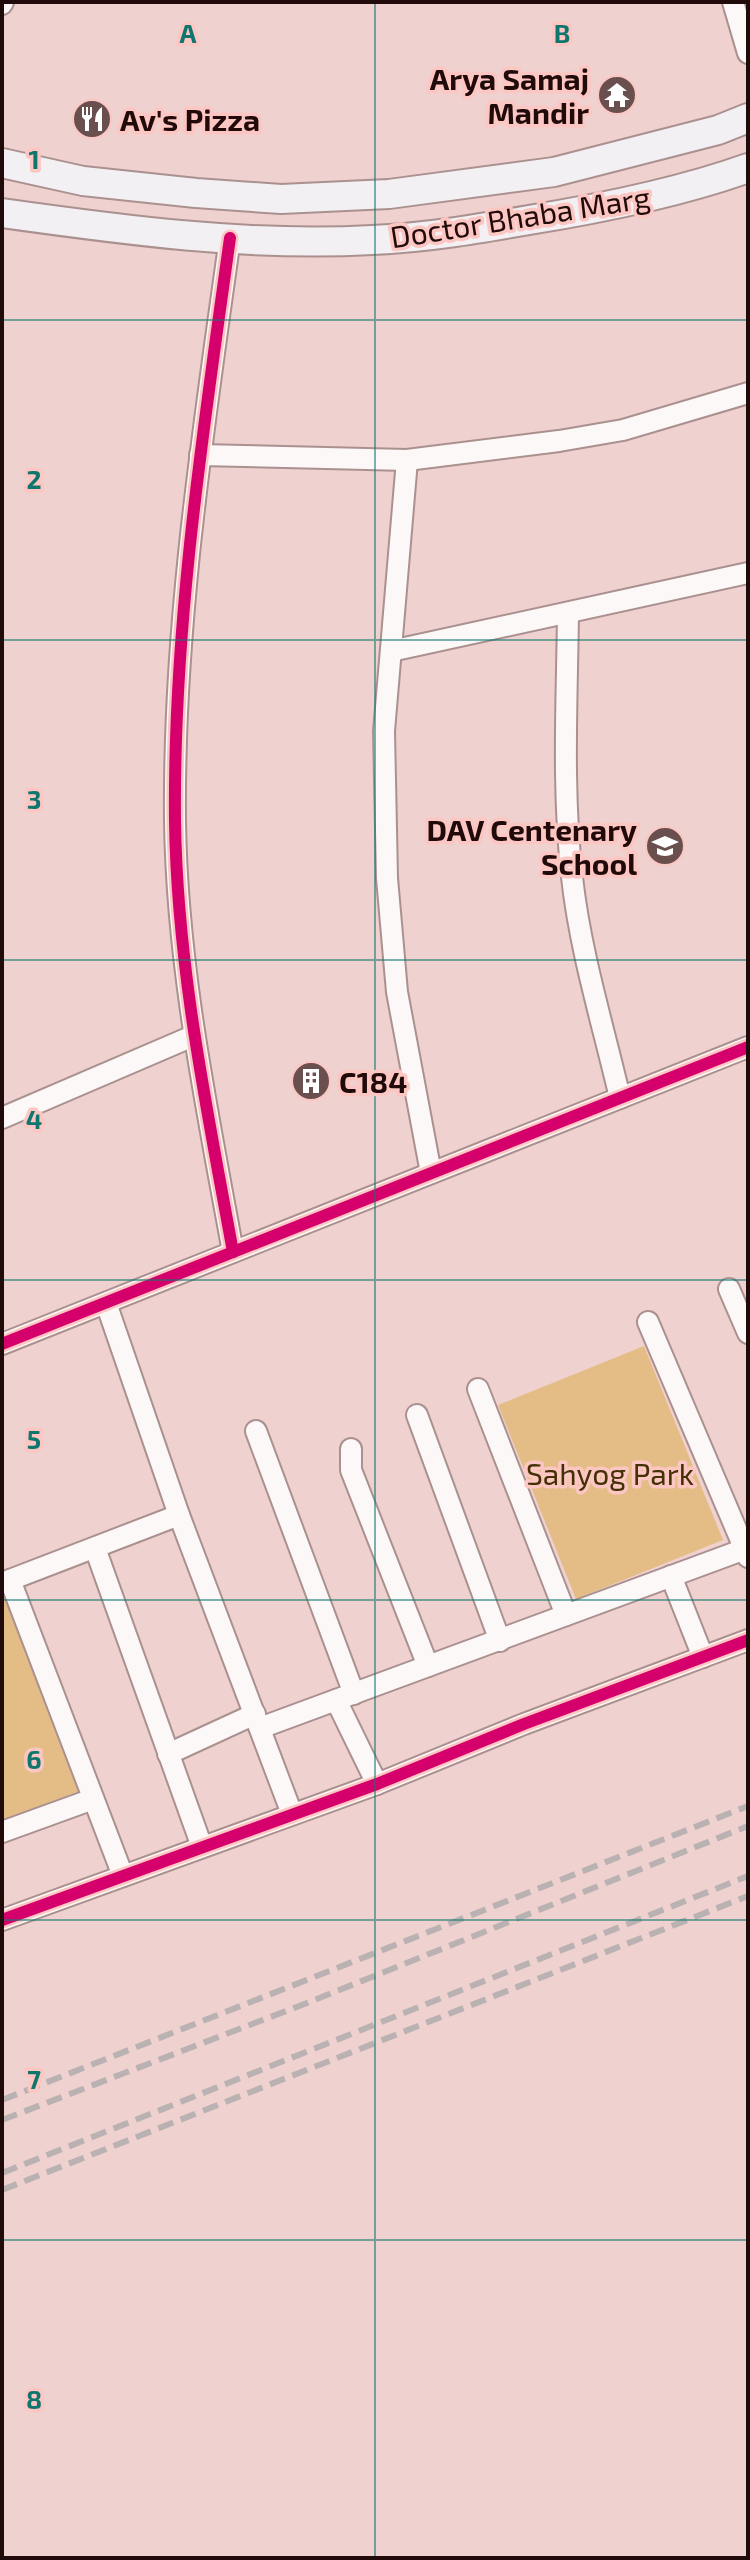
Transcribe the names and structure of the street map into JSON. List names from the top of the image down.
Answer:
{
  "streets": {
    "street": ["Doctor Bhaba Marg"]
  },
  "parks": ["Sahyog Park"],
  "places": {
    "temple": ["Arya Samaj Mandir"],
    "restaurant": ["Av's Pizza"],
    "school or university": ["DAV Centenary School"],
    "building": ["C184"]
  },
  "grid": {
    "columns": ["A", "B"],
    "rows": [
      "1",
      "2",
      "3",
      "4",
      "5",
      "6",
      "7",
      "8"
    ]
  }
}
